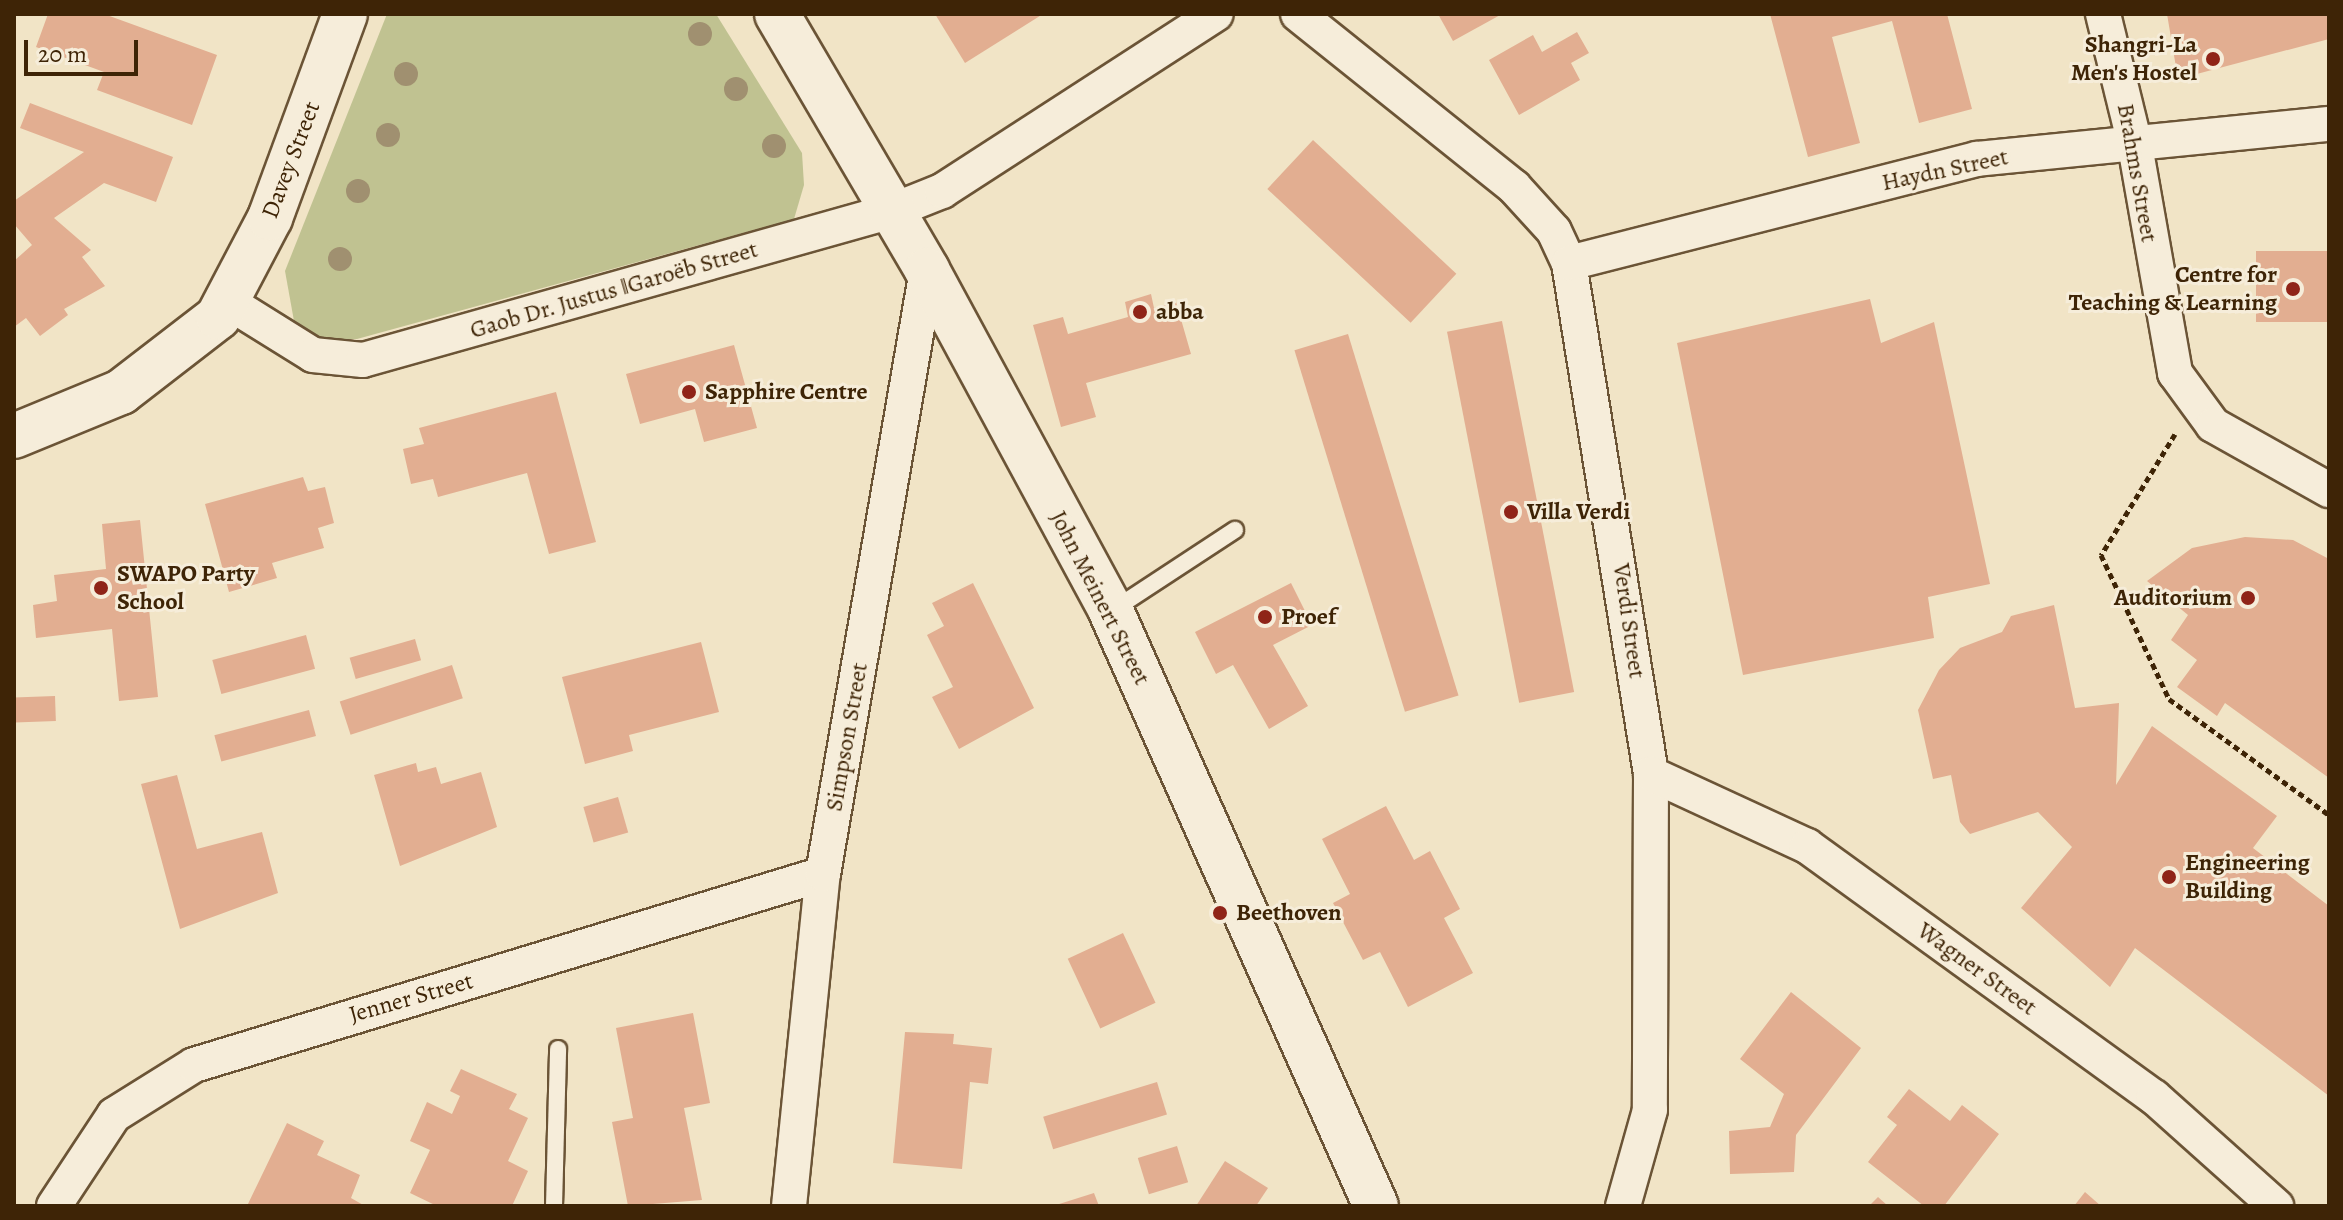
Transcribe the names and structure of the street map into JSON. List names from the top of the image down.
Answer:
{
  "streets": {
    "street": [
      "Davey Street",
      "Haydn Street",
      "Brahms Street",
      "Gaob Dr. Justus ǁGaroëb Street",
      "John Meinert Street",
      "Verdi Street",
      "Simpson Street",
      "Wagner Street",
      "Jenner Street"
    ]
  },
  "crossings": [
    ["Davey Street", "Gaob Dr. Justus ǁGaroëb Street"],
    ["Haydn Street", "Brahms Street"],
    ["Haydn Street", "Verdi Street"],
    ["Gaob Dr. Justus ǁGaroëb Street", "John Meinert Street"],
    ["John Meinert Street", "Simpson Street"],
    ["Verdi Street", "Wagner Street"],
    ["Simpson Street", "Jenner Street"]
  ],
  "places": [
    "Shangri-La Men's Hostel",
    "Centre for Teaching & Learning",
    "abba",
    "Sapphire Centre",
    "Villa Verdi",
    "SWAPO Party School",
    "Auditorium",
    "Proef",
    "Engineering Building",
    "Beethoven"
  ],
  "scale_bar": "20 m"
}
